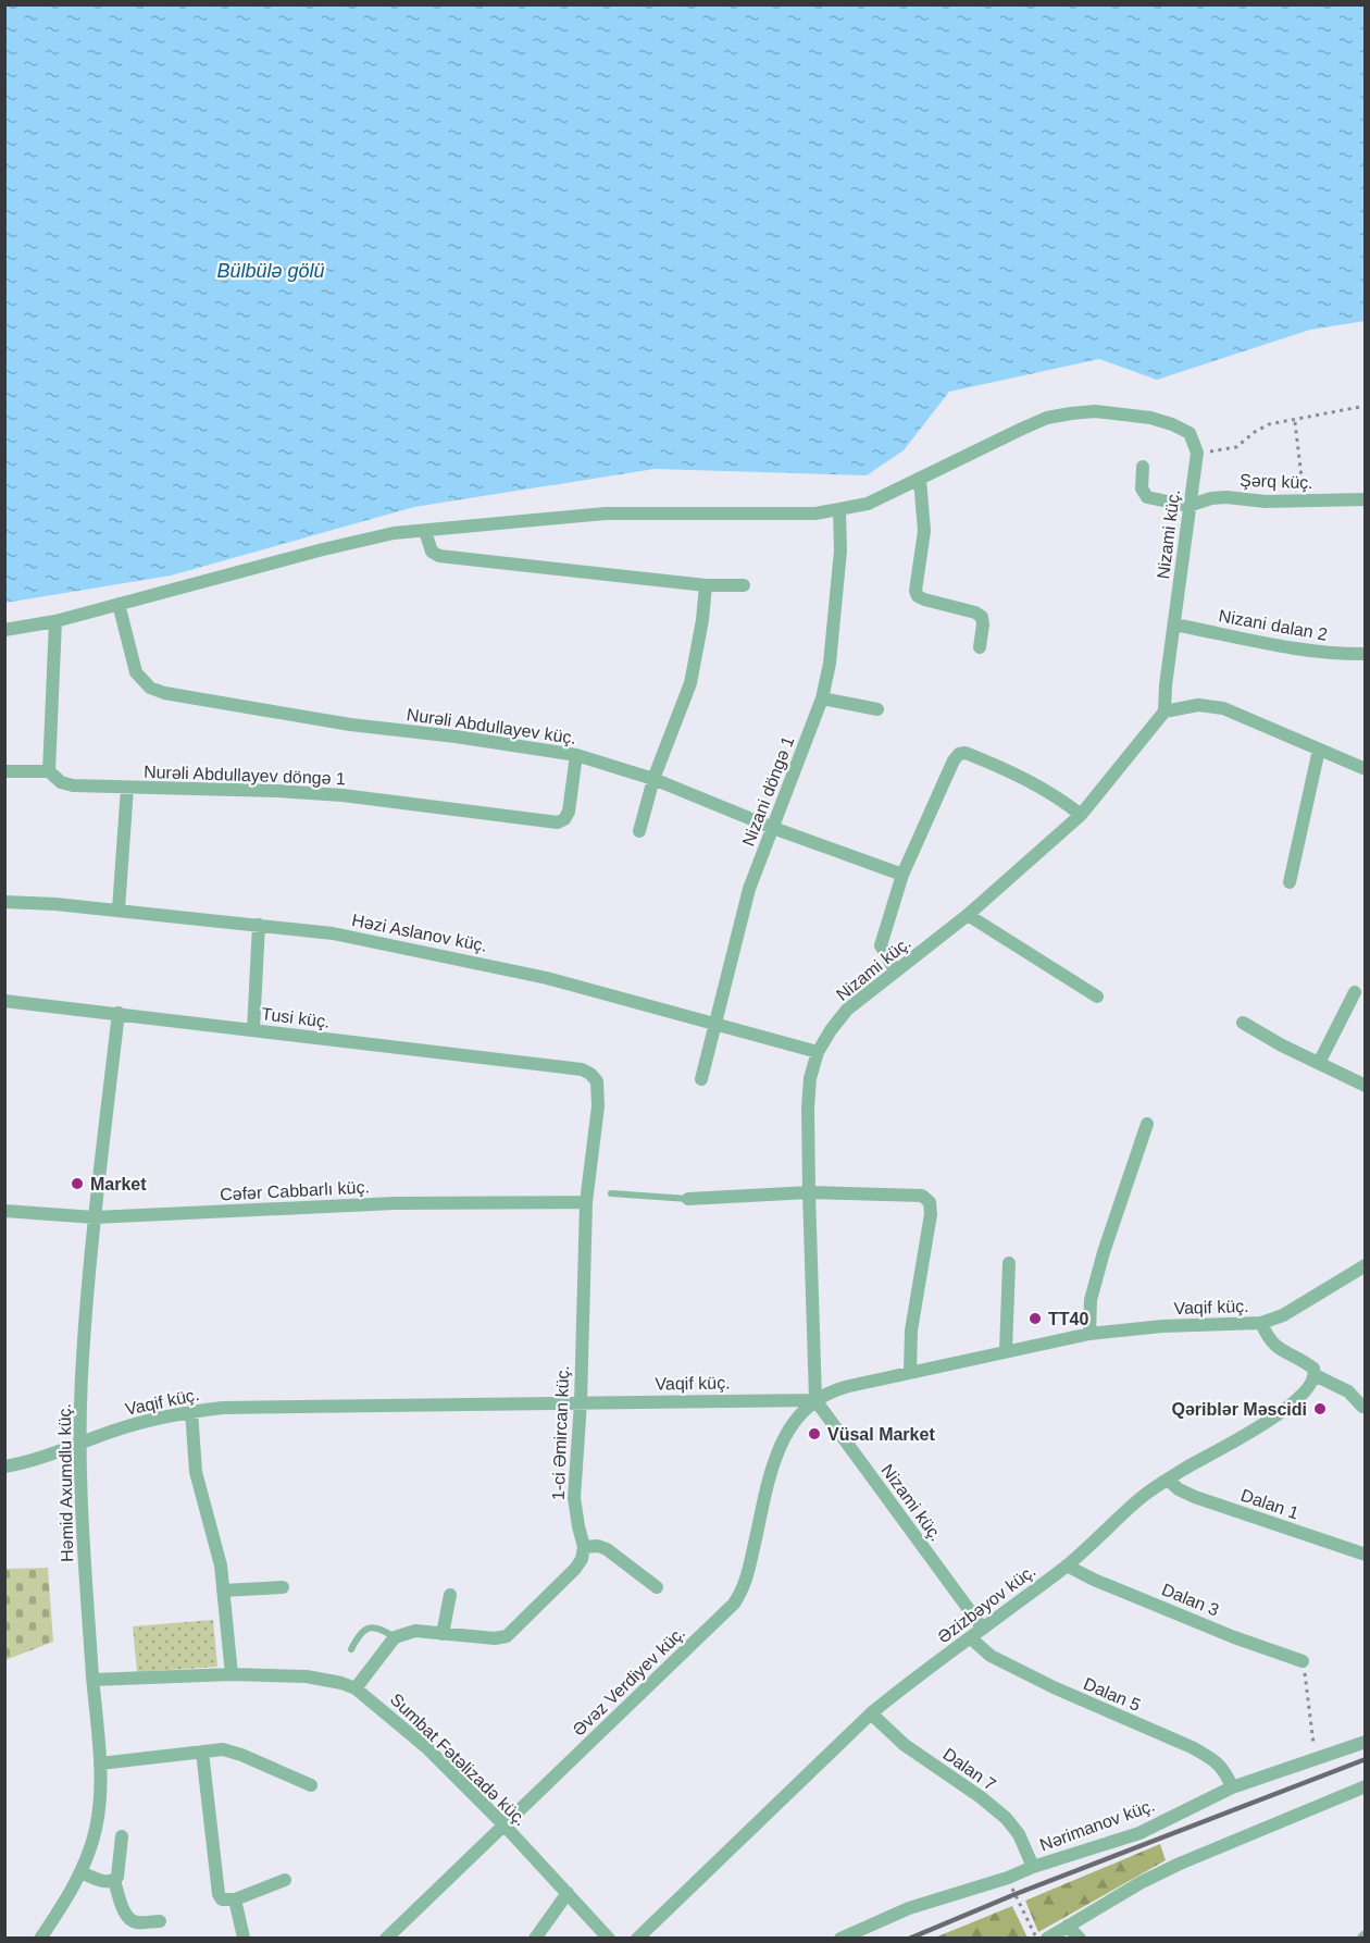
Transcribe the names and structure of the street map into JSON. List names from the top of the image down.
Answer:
{
  "streets": {
    "street": [
      "Şərq küç.",
      "Nizami küç.",
      "Nizani dalan 2",
      "Nurəli Abdullayev küç.",
      "Nurəli Abdullayev döngə 1",
      "Nizani döngə 1",
      "Həzi Aslanov küç.",
      "Tusi küç.",
      "Cəfər Cabbarlı küç.",
      "Vaqif küç.",
      "1-ci Əmircan küç.",
      "Həmid Axumdlu küç.",
      "Dalan 1",
      "Dalan 3",
      "Əzizbəyov küç.",
      "Əvəz Verdiyev küç.",
      "Dalan 5",
      "Sumbat Fətəlizadə küç.",
      "Dalan 7",
      "Nərimanov küç."
    ]
  },
  "crossings": [
    ["Şərq küç.", "Nizami küç."],
    ["Nizami küç.", "Nizani dalan 2"],
    ["Nizami küç.", "Həzi Aslanov küç."],
    ["Nizami küç.", "Vaqif küç."],
    ["Nizami küç.", "Əzizbəyov küç."],
    ["Nizami küç.", "Əvəz Verdiyev küç."],
    ["Nurəli Abdullayev küç.", "Nurəli Abdullayev döngə 1"],
    ["Nurəli Abdullayev küç.", "Nizani döngə 1"],
    ["Nizani döngə 1", "Həzi Aslanov küç."],
    ["Tusi küç.", "1-ci Əmircan küç."],
    ["Tusi küç.", "Həmid Axumdlu küç."],
    ["Cəfər Cabbarlı küç.", "1-ci Əmircan küç."],
    ["Cəfər Cabbarlı küç.", "Həmid Axumdlu küç."],
    ["Vaqif küç.", "1-ci Əmircan küç."],
    ["Vaqif küç.", "Həmid Axumdlu küç."],
    ["Vaqif küç.", "Əvəz Verdiyev küç."],
    ["Həmid Axumdlu küç.", "Sumbat Fətəlizadə küç."],
    ["Dalan 1", "Əzizbəyov küç."],
    ["Dalan 3", "Əzizbəyov küç."],
    ["Əzizbəyov küç.", "Dalan 5"],
    ["Əzizbəyov küç.", "Dalan 7"],
    ["Əvəz Verdiyev küç.", "Sumbat Fətəlizadə küç."],
    ["Dalan 5", "Nərimanov küç."],
    ["Dalan 7", "Nərimanov küç."]
  ],
  "water": ["Bülbülə gölü"],
  "places": [
    "Market",
    "TT40",
    "Qəriblər Məscidi",
    "Vüsal Market"
  ]
}
